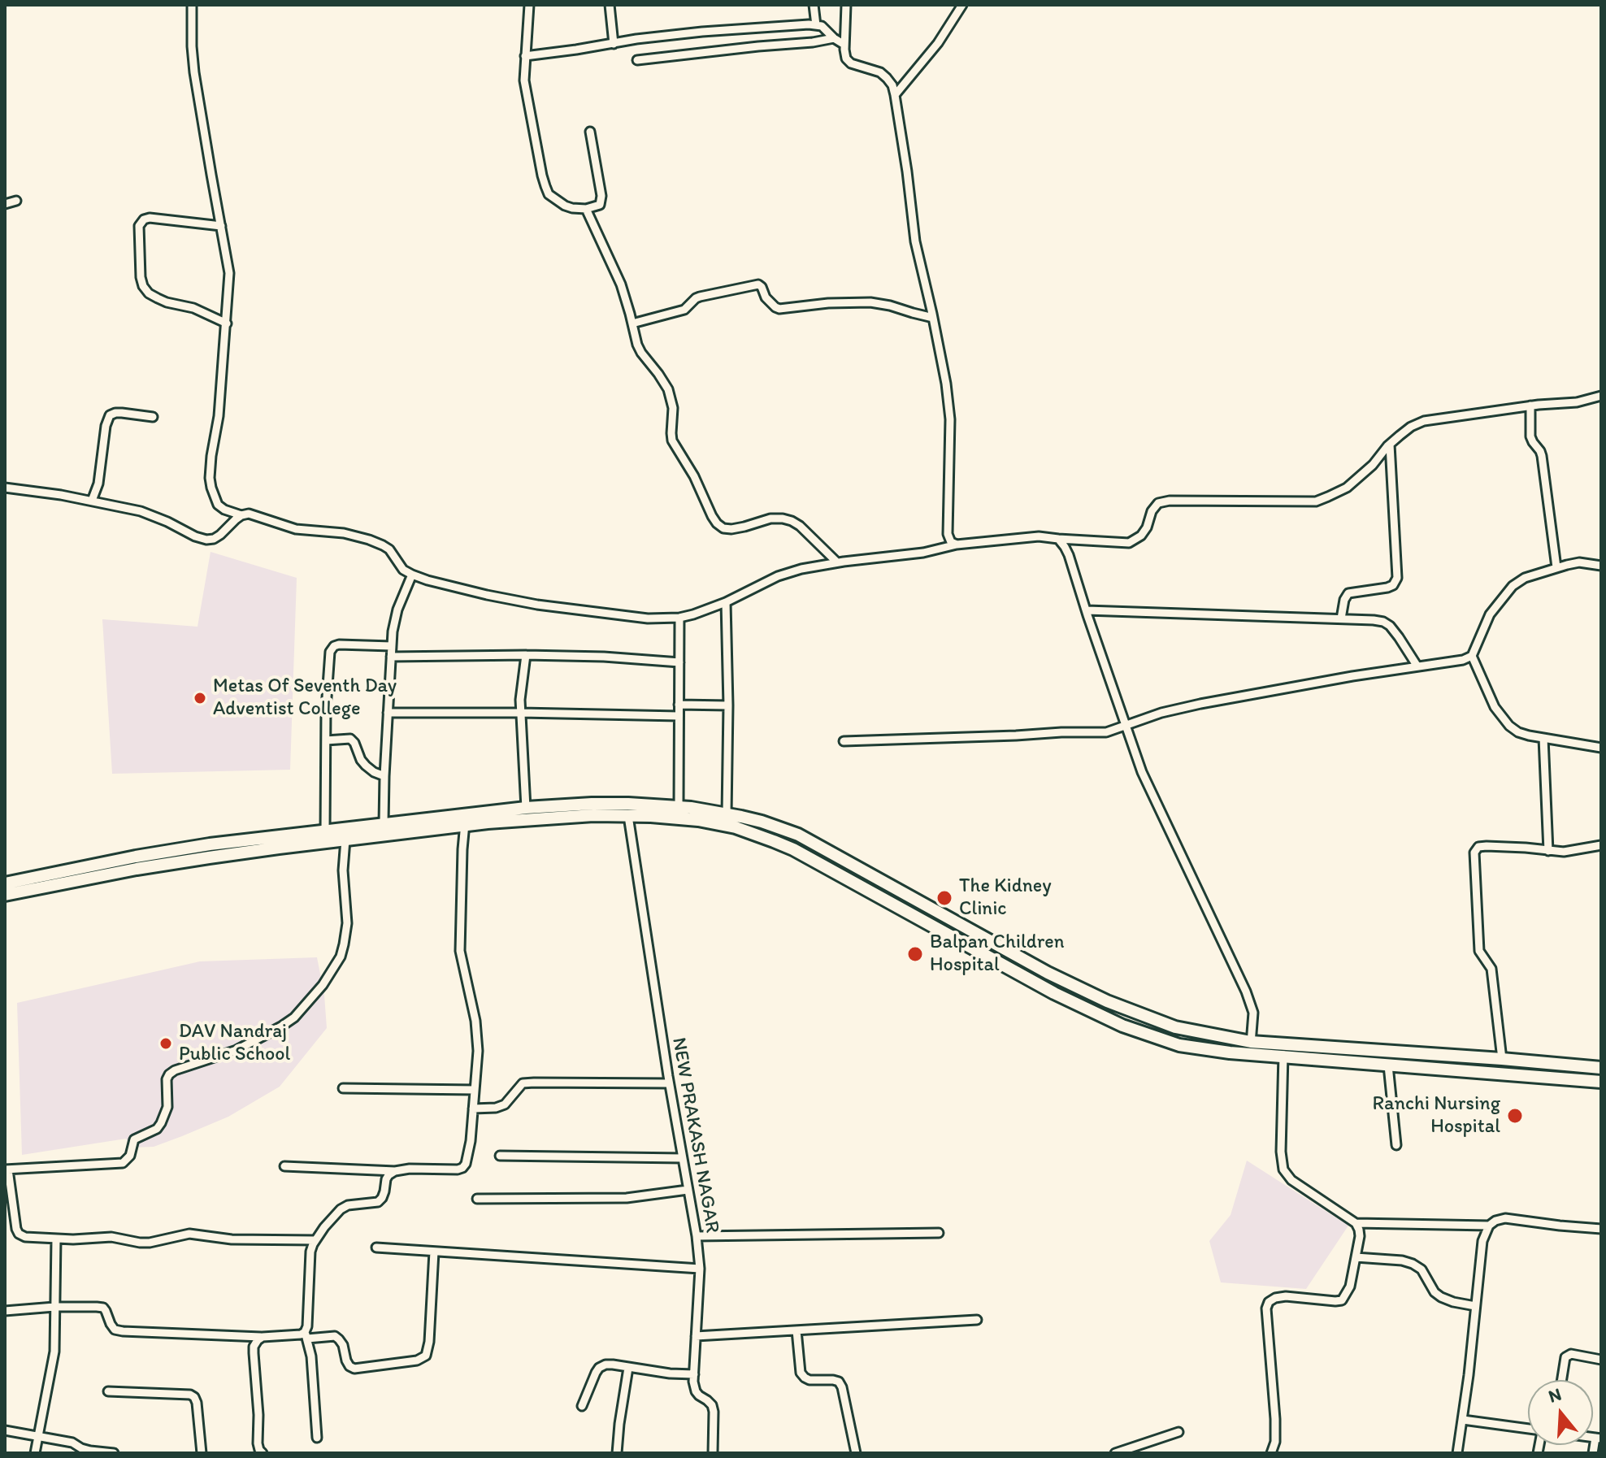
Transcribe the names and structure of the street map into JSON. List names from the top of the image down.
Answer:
{
  "streets": {
    "street": ["NEW PRAKASH NAGAR"]
  },
  "places": [
    "Metas Of Seventh Day Adventist College",
    "The Kidney Clinic",
    "Balpan Children Hospital",
    "DAV Nandraj Public School",
    "Ranchi Nursing Hospital"
  ],
  "north": "top"
}
